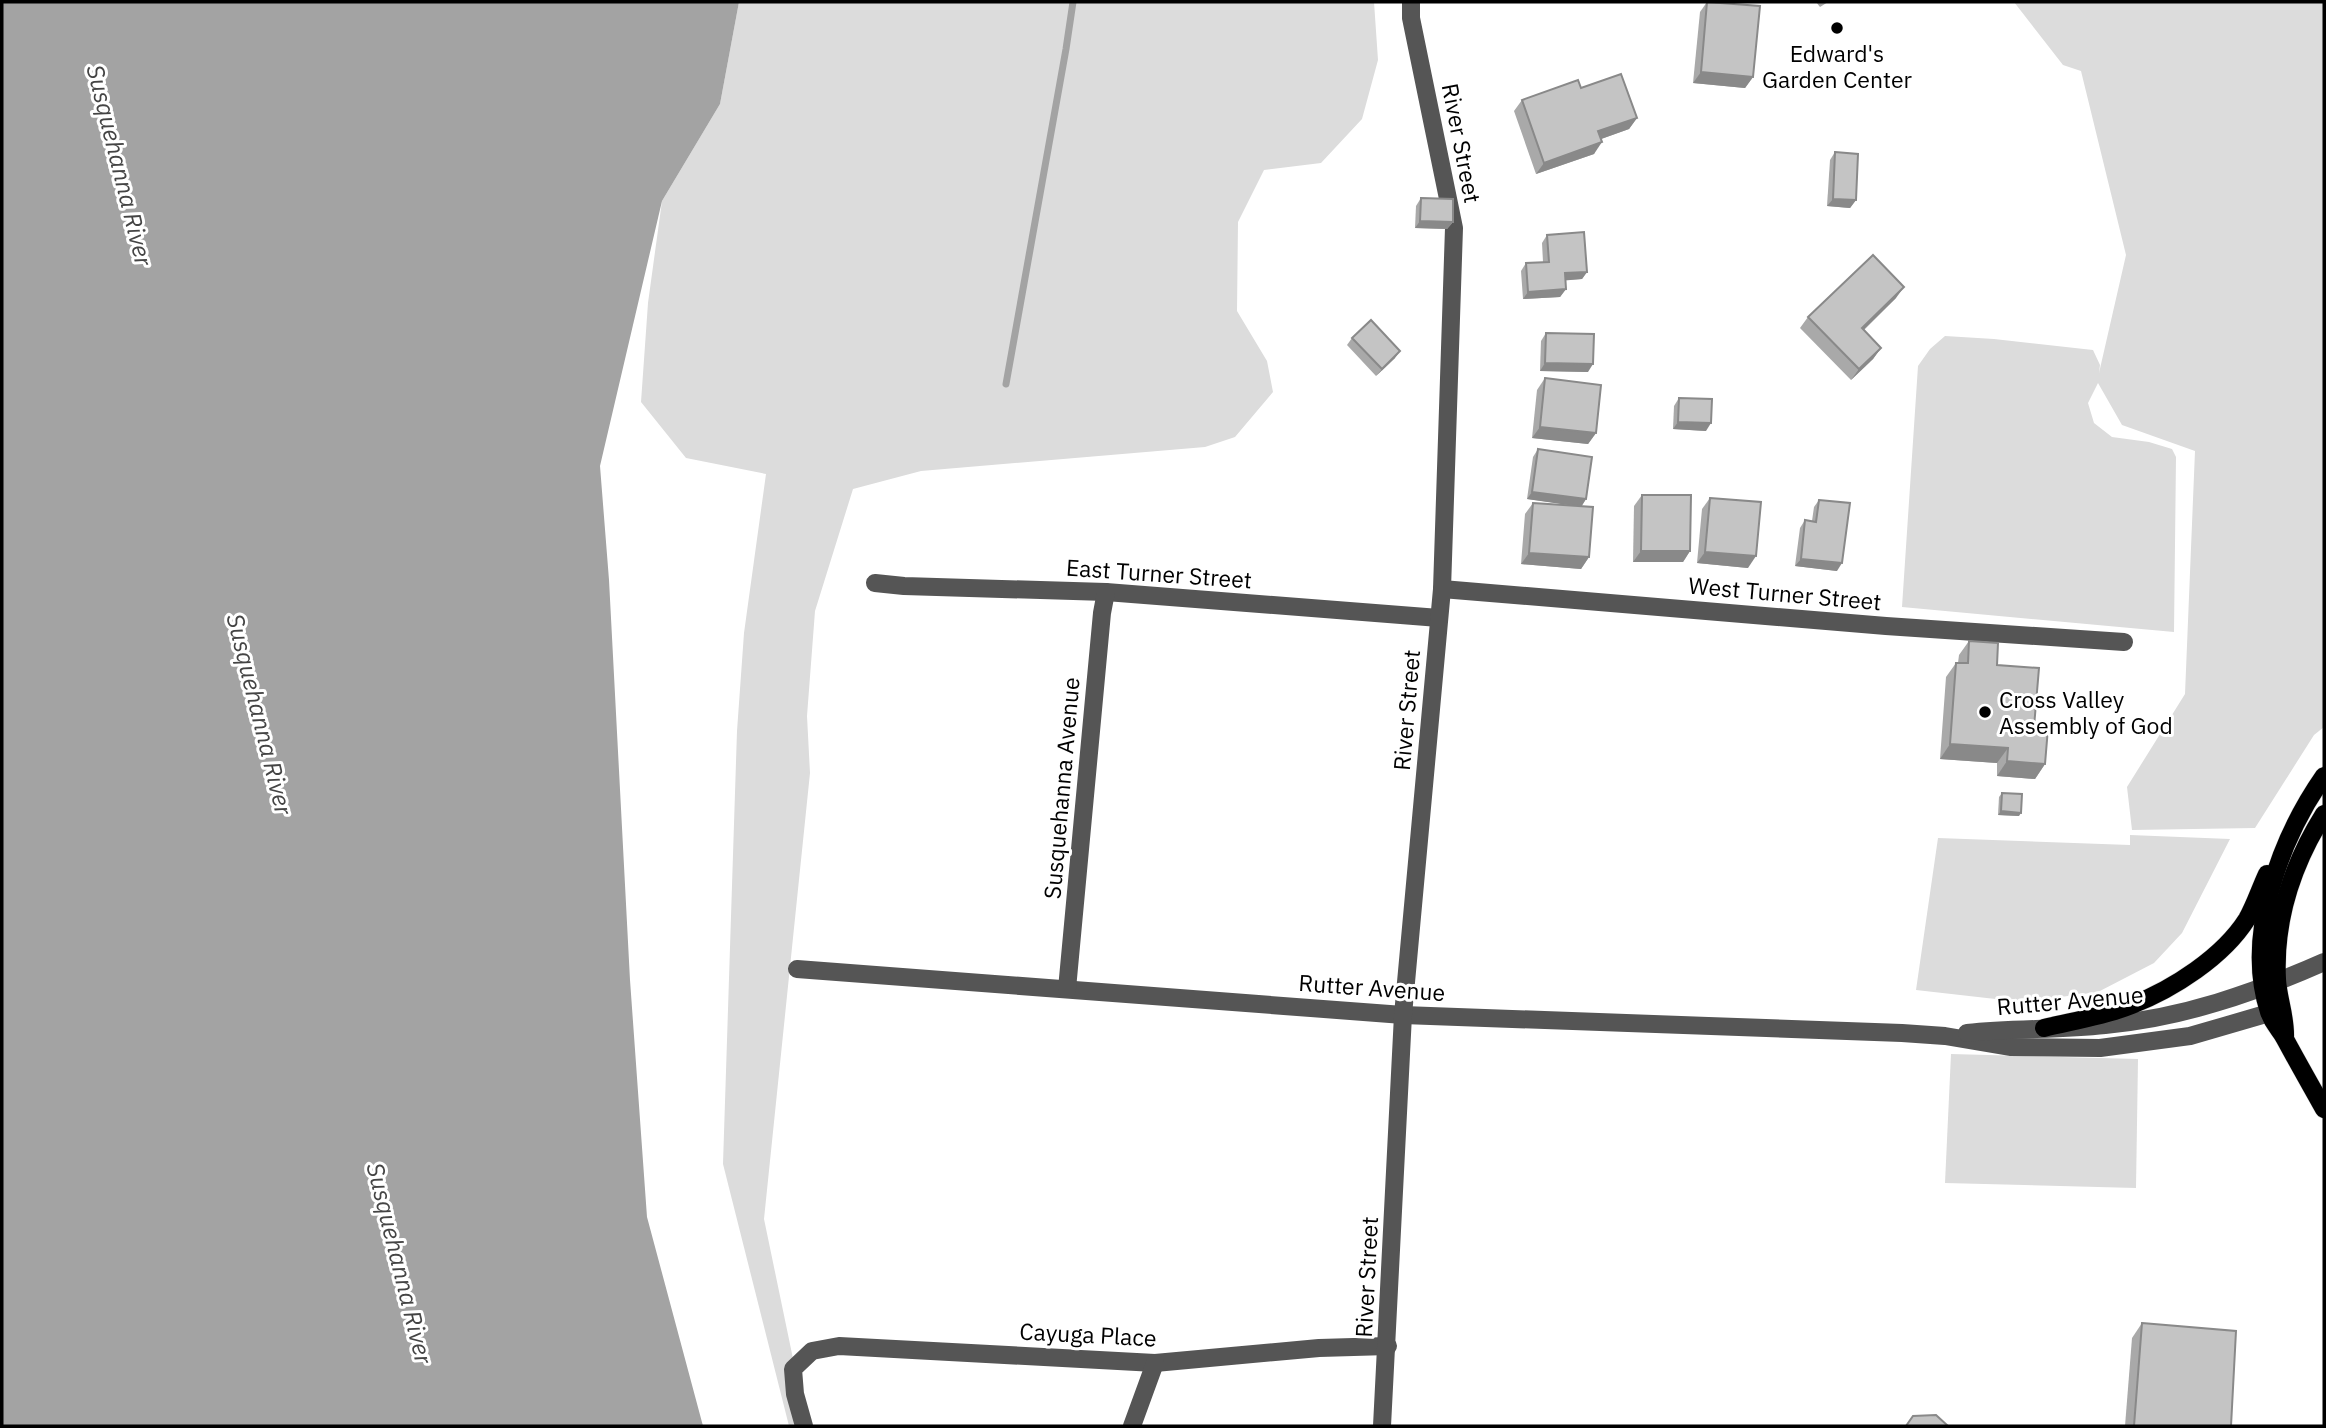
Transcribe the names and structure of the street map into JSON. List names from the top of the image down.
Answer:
{
  "streets": {
    "street": [
      "River Street",
      "East Turner Street",
      "West Turner Street",
      "Susquehanna Avenue",
      "Rutter Avenue",
      "Cayuga Place"
    ]
  },
  "crossings": [
    ["River Street", "East Turner Street"],
    ["River Street", "West Turner Street"],
    ["River Street", "Rutter Avenue"],
    ["River Street", "Cayuga Place"],
    ["East Turner Street", "Susquehanna Avenue"],
    ["Susquehanna Avenue", "Rutter Avenue"]
  ],
  "water": ["Susquehanna River"],
  "places": ["Edward's Garden Center", "Cross Valley Assembly of God"]
}
